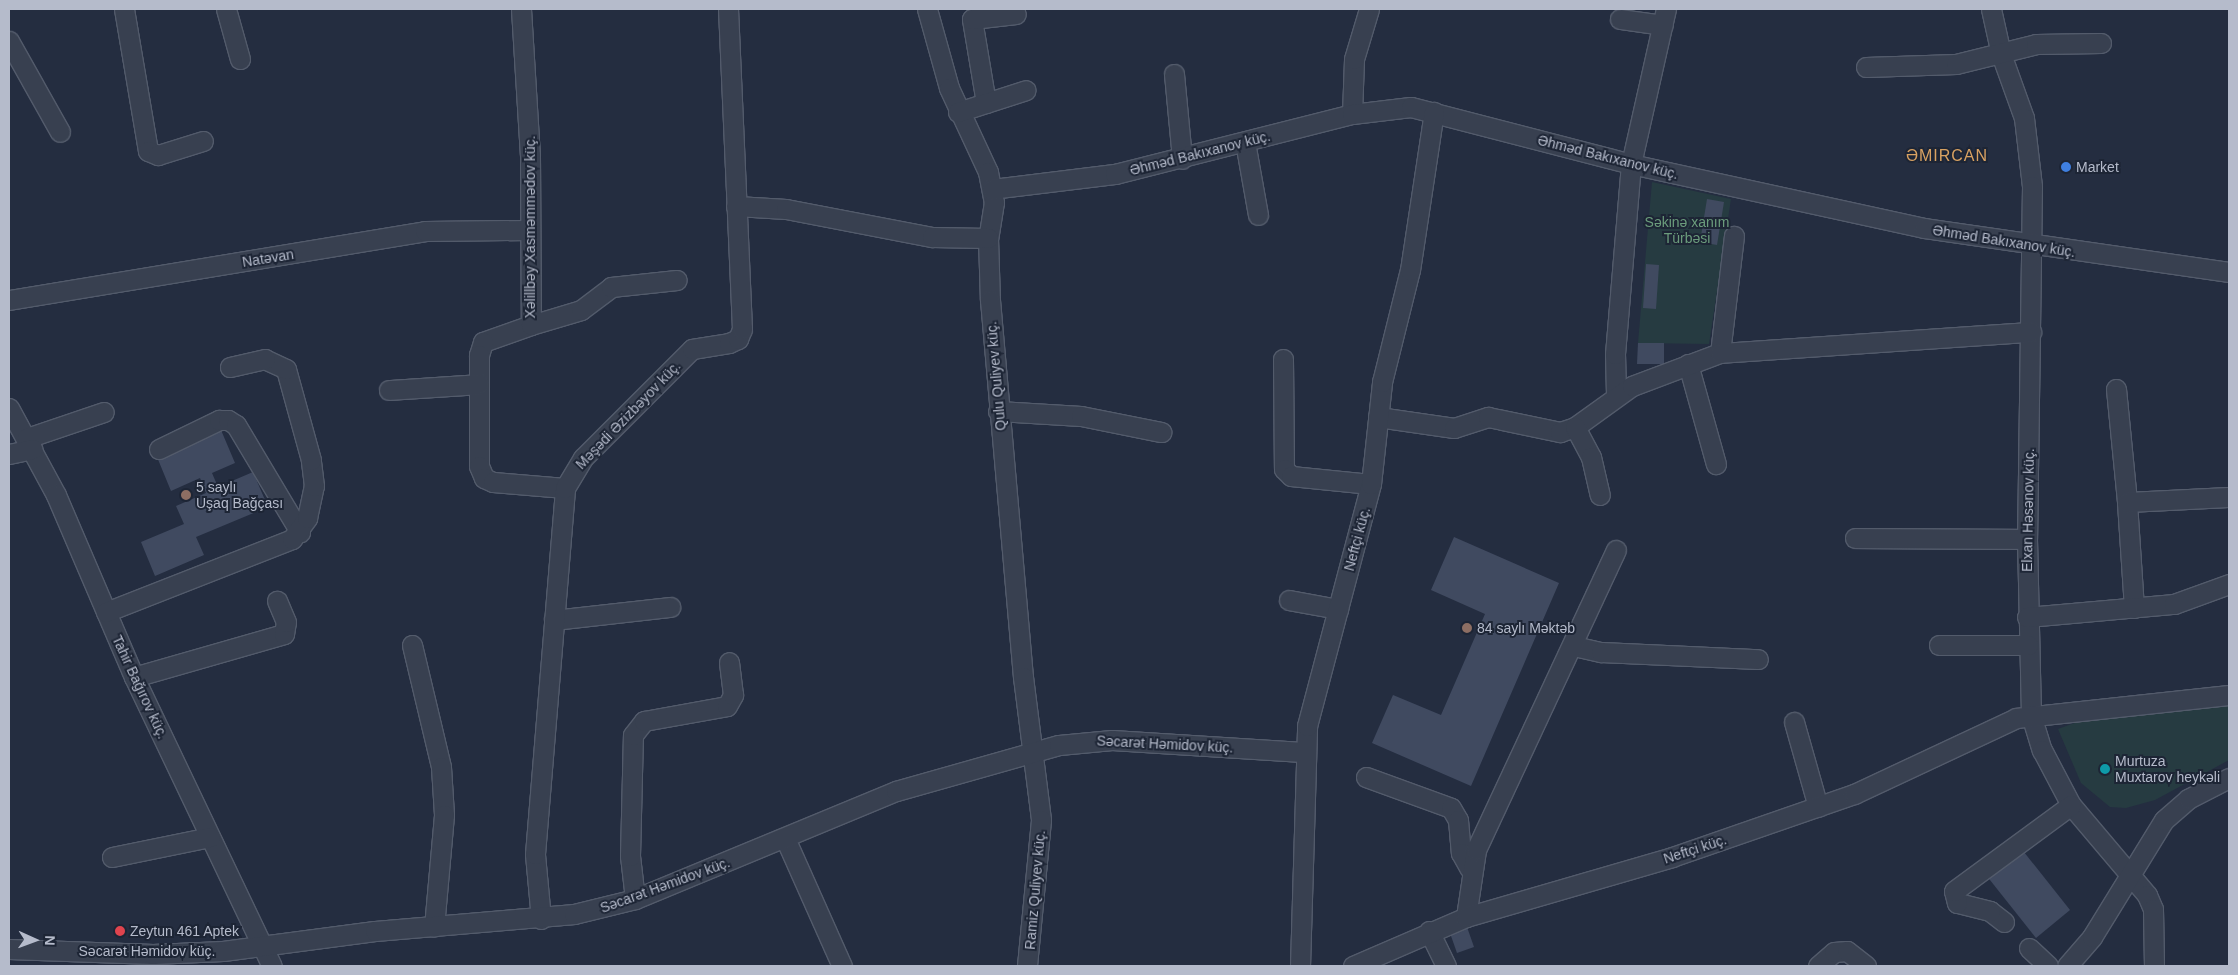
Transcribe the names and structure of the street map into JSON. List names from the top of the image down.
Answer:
{
  "streets": {
    "street": [
      "Əhməd Bakıxanov küç.",
      "Xəlillbəy Xasməmmədov küç.",
      "Natəvan",
      "Qulu Quliyev küç.",
      "Məşədi Əzizbəyov küç.",
      "Elxan Həsənov küç.",
      "Neftçi küç.",
      "Tahir Bağırov küç.",
      "Səcarət Həmidov küç.",
      "Ramiz Quliyev küç."
    ]
  },
  "crossings": [
    ["Əhməd Bakıxanov küç.", "Qulu Quliyev küç."],
    ["Əhməd Bakıxanov küç.", "Elxan Həsənov küç."],
    ["Əhməd Bakıxanov küç.", "Neftçi küç."],
    ["Xəlillbəy Xasməmmədov küç.", "Natəvan"],
    ["Xəlillbəy Xasməmmədov küç.", "Məşədi Əzizbəyov küç."],
    ["Qulu Quliyev küç.", "Səcarət Həmidov küç."],
    ["Qulu Quliyev küç.", "Ramiz Quliyev küç."],
    ["Məşədi Əzizbəyov küç.", "Səcarət Həmidov küç."],
    ["Elxan Həsənov küç.", "Neftçi küç."],
    ["Neftçi küç.", "Səcarət Həmidov küç."],
    ["Tahir Bağırov küç.", "Səcarət Həmidov küç."],
    ["Səcarət Həmidov küç.", "Ramiz Quliyev küç."]
  ],
  "districts": ["ƏMIRCAN"],
  "parks": ["Səkinə xanım Türbəsi"],
  "places": [
    "Market",
    "5 saylı Uşaq Bağçası",
    "84 saylı Məktəb",
    "Murtuza Muxtarov heykəli",
    "Zeytun 461 Aptek"
  ],
  "north": "right"
}
